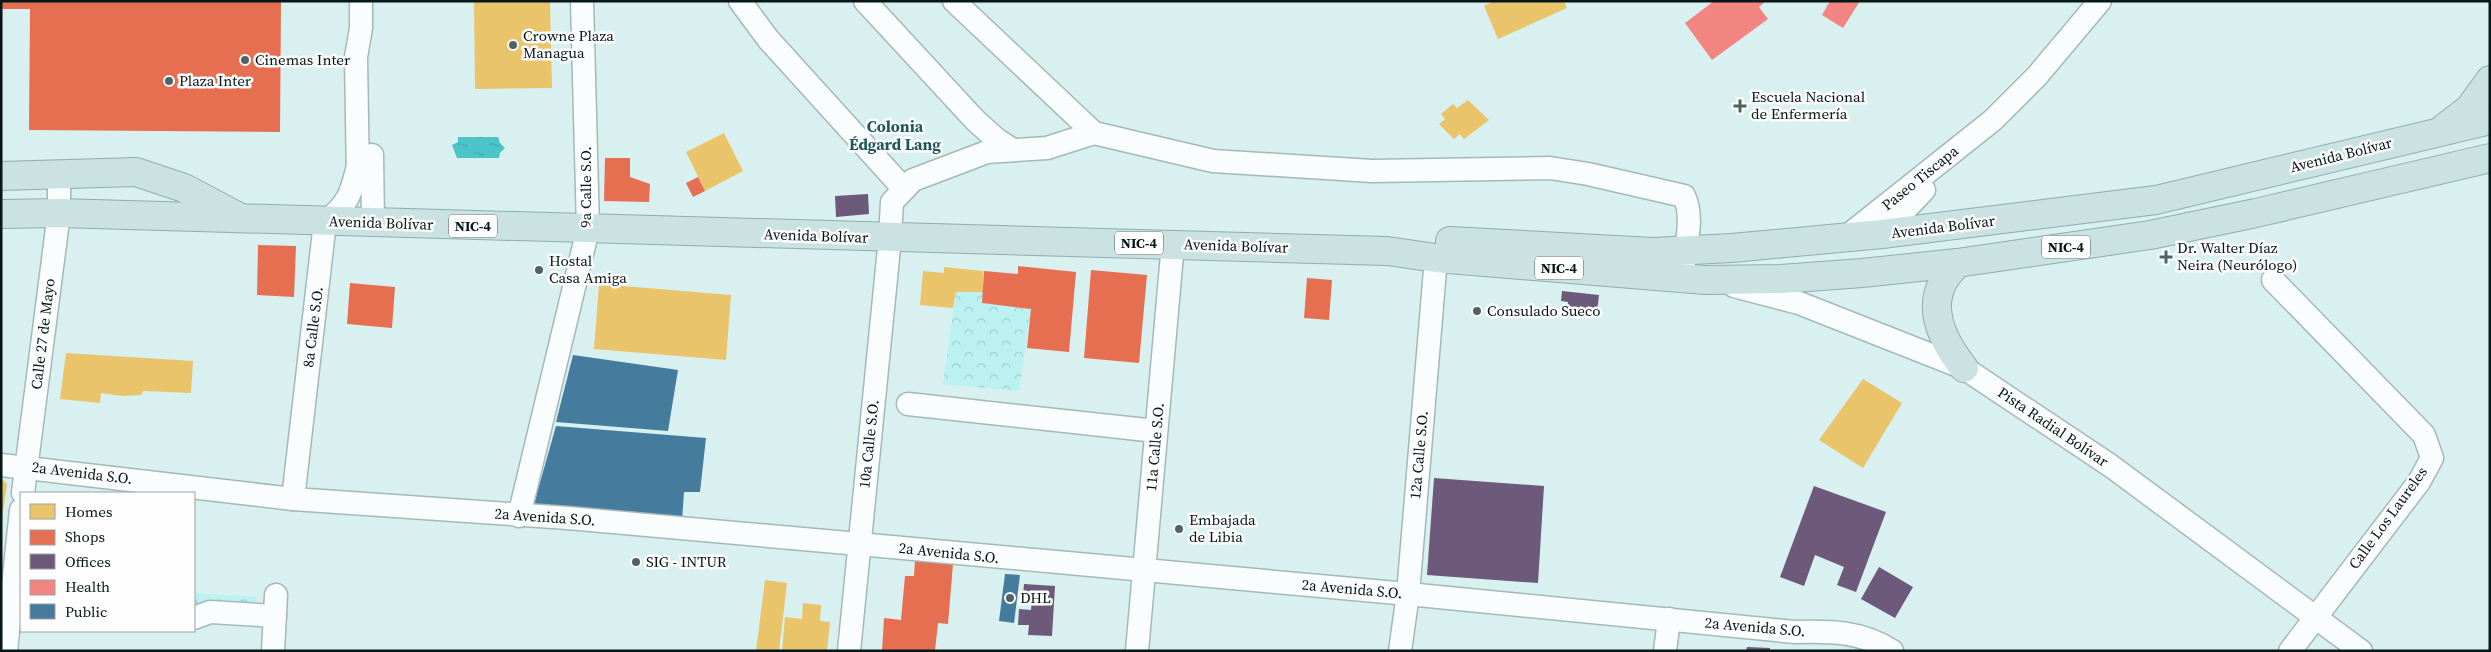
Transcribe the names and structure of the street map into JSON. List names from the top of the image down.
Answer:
{
  "streets": {
    "highway": ["Avenida Bolívar", "NIC-4"],
    "street": [
      "Paseo Tiscapa",
      "9a Calle S.O.",
      "8a Calle S.O.",
      "Calle 27 de Mayo",
      "Pista Radial Bolívar",
      "10a Calle S.O.",
      "11a Calle S.O.",
      "12a Calle S.O.",
      "2a Avenida S.O.",
      "Calle Los Laureles"
    ]
  },
  "crossings": [
    ["Avenida Bolívar", "Paseo Tiscapa"],
    ["Avenida Bolívar", "9a Calle S.O."],
    ["Avenida Bolívar", "8a Calle S.O."],
    ["Avenida Bolívar", "Calle 27 de Mayo"],
    ["Avenida Bolívar", "Pista Radial Bolívar"],
    ["Avenida Bolívar", "10a Calle S.O."],
    ["Avenida Bolívar", "11a Calle S.O."],
    ["Avenida Bolívar", "12a Calle S.O."],
    ["9a Calle S.O.", "2a Avenida S.O."],
    ["8a Calle S.O.", "2a Avenida S.O."],
    ["Calle 27 de Mayo", "2a Avenida S.O."],
    ["Pista Radial Bolívar", "Calle Los Laureles"],
    ["10a Calle S.O.", "2a Avenida S.O."],
    ["11a Calle S.O.", "2a Avenida S.O."],
    ["12a Calle S.O.", "2a Avenida S.O."]
  ],
  "districts": ["Colonia Édgard Lang"],
  "places": {
    "other": [
      "Crowne Plaza Managua",
      "Cinemas Inter",
      "Plaza Inter",
      "Hostal Casa Amiga",
      "Consulado Sueco",
      "Embajada de Libia",
      "SIG - INTUR",
      "DHL"
    ],
    "health": ["Escuela Nacional de Enfermería", "Dr. Walter Díaz Neira (Neurólogo)"]
  },
  "legend": [
    "Homes",
    "Shops",
    "Offices",
    "Health",
    "Public"
  ]
}
